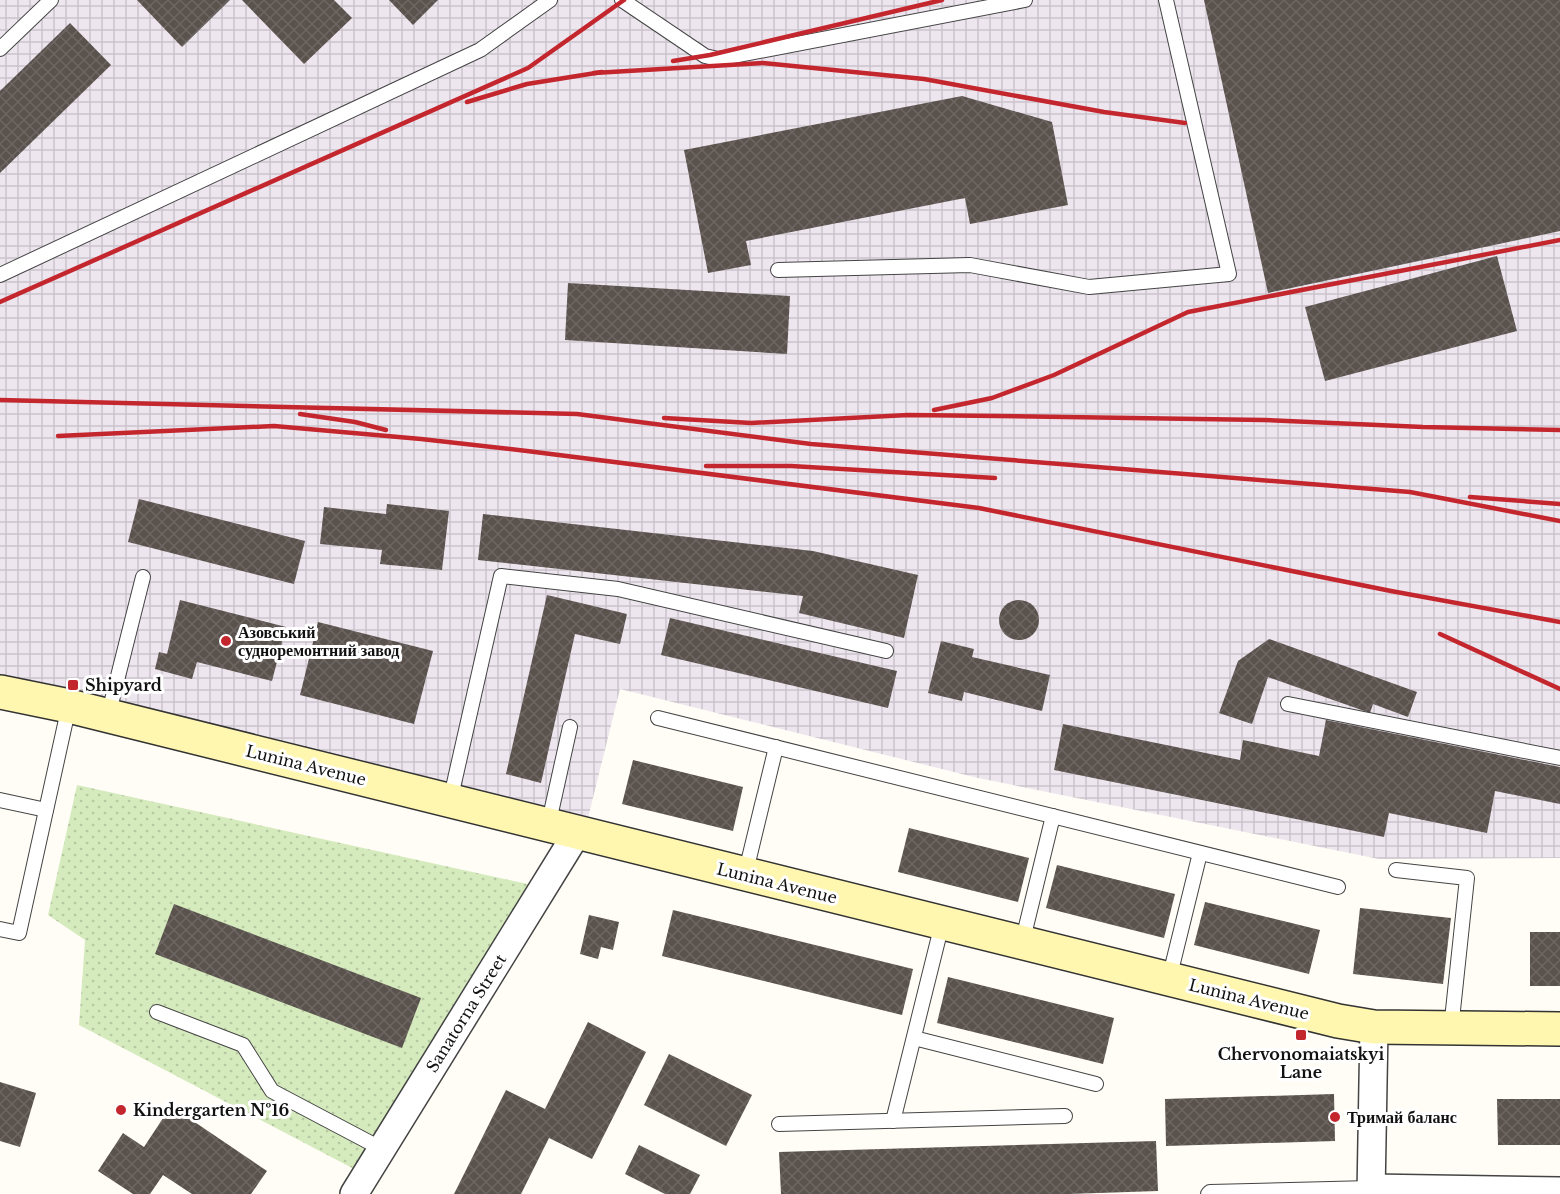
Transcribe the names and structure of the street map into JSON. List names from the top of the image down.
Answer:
{
  "streets": {
    "street": ["Lunina Avenue", "Sanatorna Street"]
  },
  "crossings": [
    ["Lunina Avenue", "Sanatorna Street"]
  ],
  "places": {
    "other": ["Азовський судноремонтний завод", "Kindergarten №16", "Тримай баланс"],
    "transit": ["Shipyard", "Chervonomaiatskyi Lane"]
  }
}
